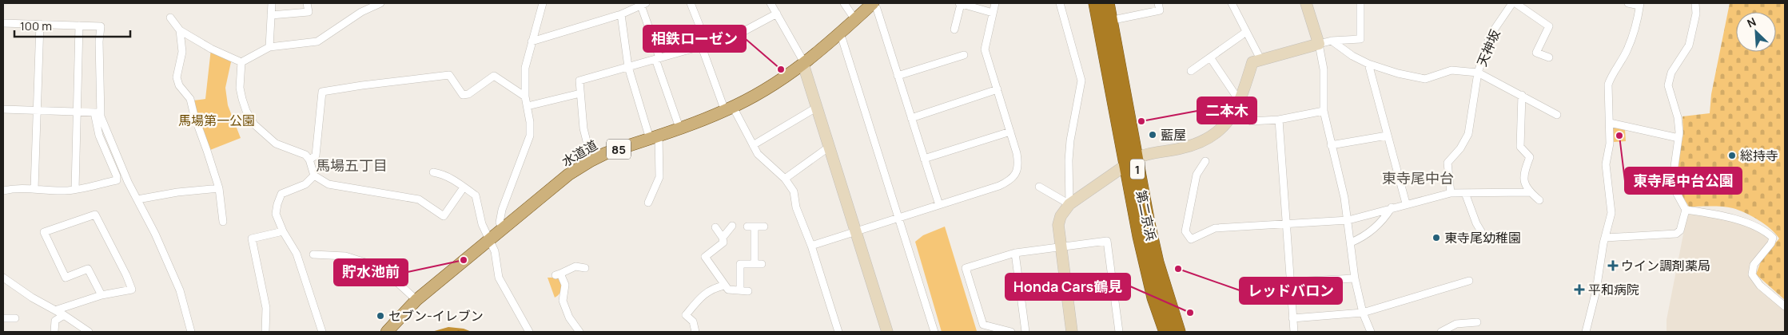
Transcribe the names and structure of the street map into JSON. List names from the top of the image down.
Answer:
{
  "streets": {
    "highway": ["1", "第二京浜"],
    "main road": ["85", "水道道"],
    "street": ["天神坂"]
  },
  "districts": ["馬場五丁目", "東寺尾中台"],
  "parks": ["馬場第一公園"],
  "places": {
    "other": [
      "相鉄ローゼン",
      "二本木",
      "藍屋",
      "東寺尾中台公園",
      "総持寺",
      "東寺尾幼稚園",
      "貯水池前",
      "レッドバロン",
      "Honda Cars鶴見",
      "セブン-イレブン"
    ],
    "health": ["ウイン調剤薬局", "平和病院"]
  },
  "scale_bar": "100 m",
  "north": "top left"
}
